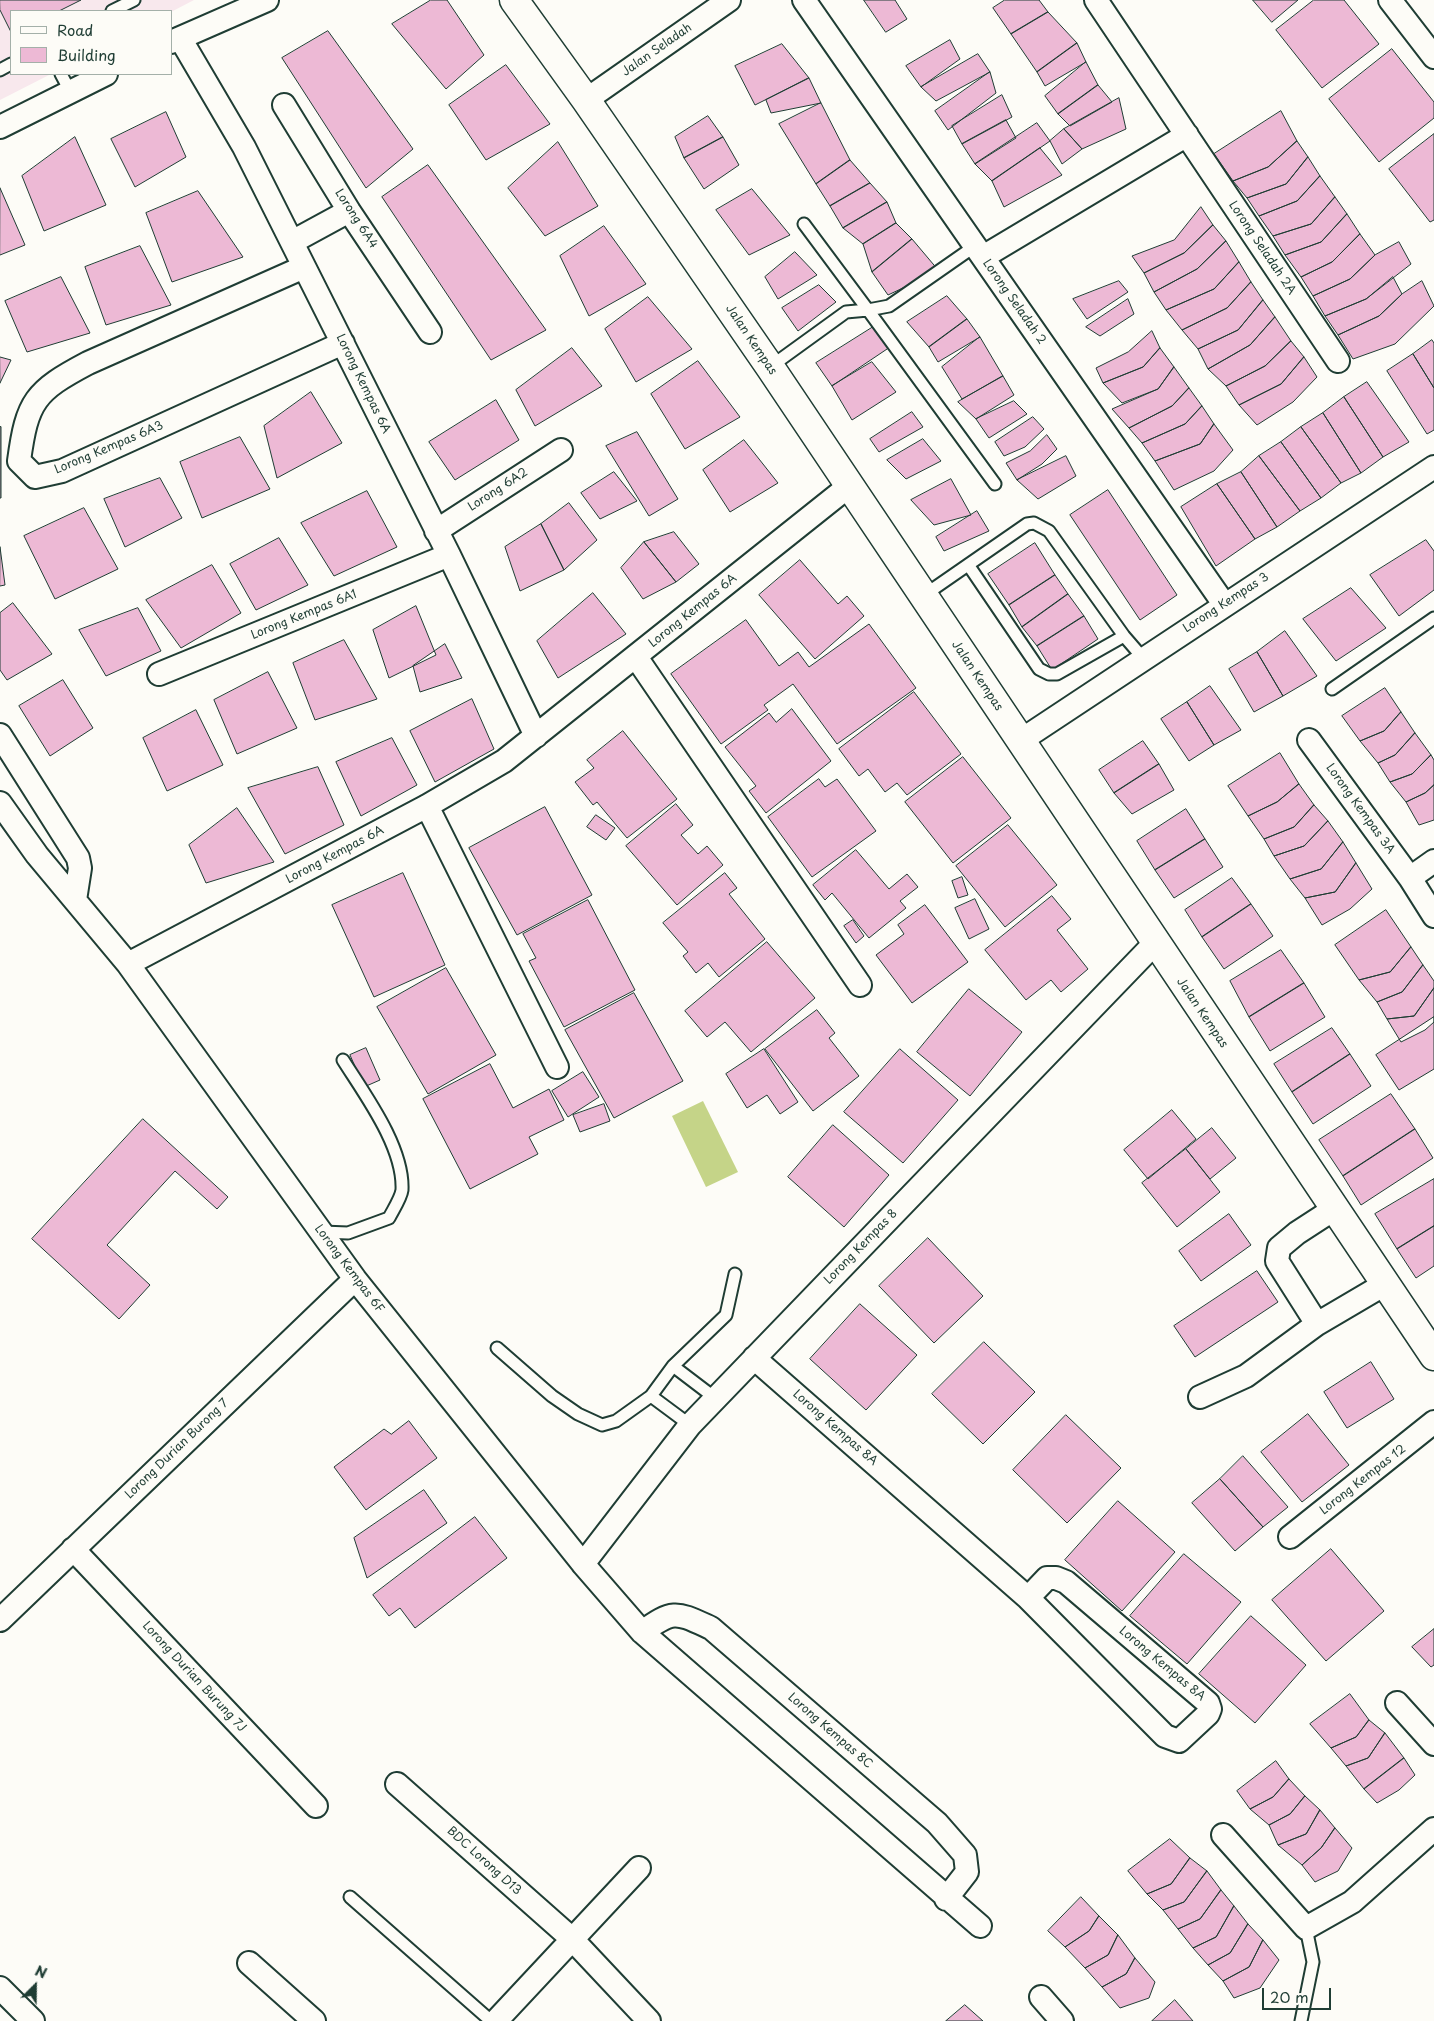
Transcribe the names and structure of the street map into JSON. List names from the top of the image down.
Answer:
{
  "streets": {
    "street": [
      "Jalan Seladah",
      "Lorong 6A4",
      "Lorong Seladah 2A",
      "Lorong Seladah 2",
      "Jalan Kempas",
      "Lorong Kempas 6A",
      "Lorong Kempas 6A3",
      "Lorong 6A2",
      "Lorong Kempas 3",
      "Lorong Kempas 6A1",
      "Lorong Kempas 3A",
      "Lorong Kempas 8",
      "Lorong Kempas 6F",
      "Lorong Kempas 8A",
      "Lorong Durian Burong 7",
      "Lorong Kempas 12",
      "Lorong Durian Burung 7J",
      "Lorong Kempas 8C",
      "BDC Lorong D13"
    ]
  },
  "crossings": [
    ["Jalan Seladah", "Jalan Kempas"],
    ["Lorong Seladah 2", "Lorong Kempas 3"],
    ["Jalan Kempas", "Lorong Kempas 6A"],
    ["Jalan Kempas", "Lorong Kempas 3"],
    ["Jalan Kempas", "Lorong Kempas 8"],
    ["Lorong Kempas 6A", "Lorong Kempas 6A3"],
    ["Lorong Kempas 6A", "Lorong 6A2"],
    ["Lorong Kempas 6A", "Lorong Kempas 6A1"],
    ["Lorong Kempas 6A", "Lorong Kempas 6F"],
    ["Lorong Kempas 8", "Lorong Kempas 6F"],
    ["Lorong Kempas 8", "Lorong Kempas 8A"],
    ["Lorong Kempas 6F", "Lorong Durian Burong 7"],
    ["Lorong Durian Burong 7", "Lorong Durian Burung 7J"]
  ],
  "legend": ["Road", "Building"],
  "scale_bar": "20 m",
  "north": "top right"
}
